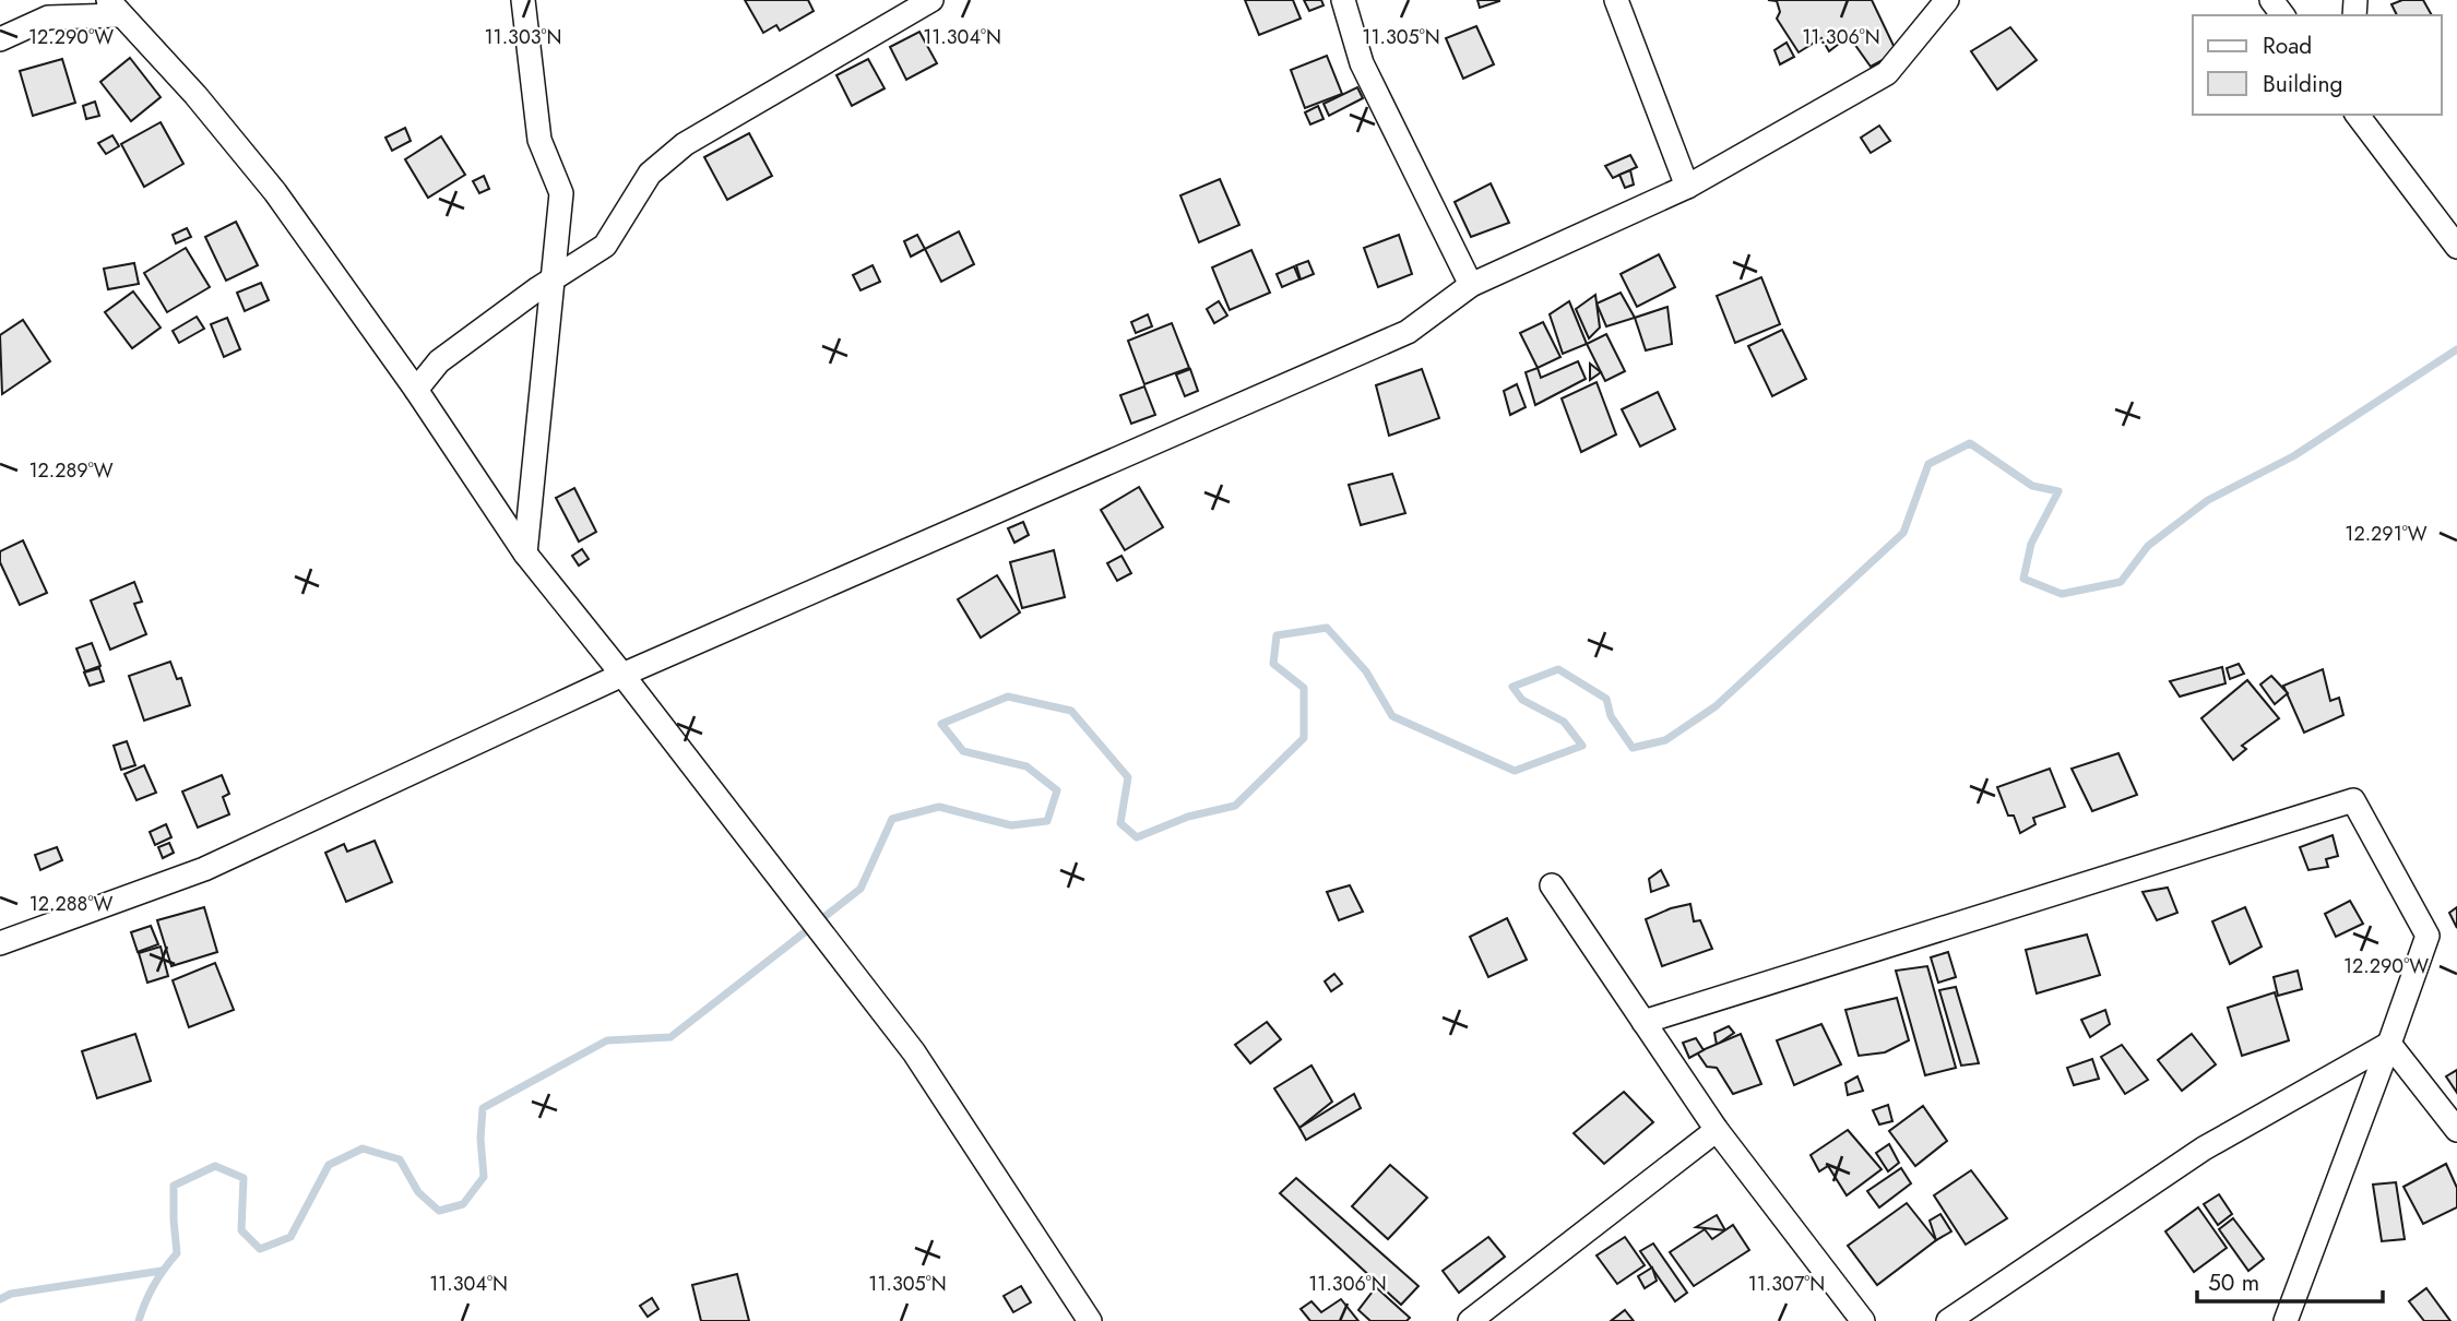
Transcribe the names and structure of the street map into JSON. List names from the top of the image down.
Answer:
{
  "legend": ["Road", "Building"],
  "scale_bar": "50 m",
  "coordinates": [
    "11.303°N",
    "11.304°N",
    "11.305°N",
    "11.306°N",
    "12.290°W",
    "12.289°W",
    "12.291°W",
    "12.288°W",
    "11.307°N"
  ]
}
